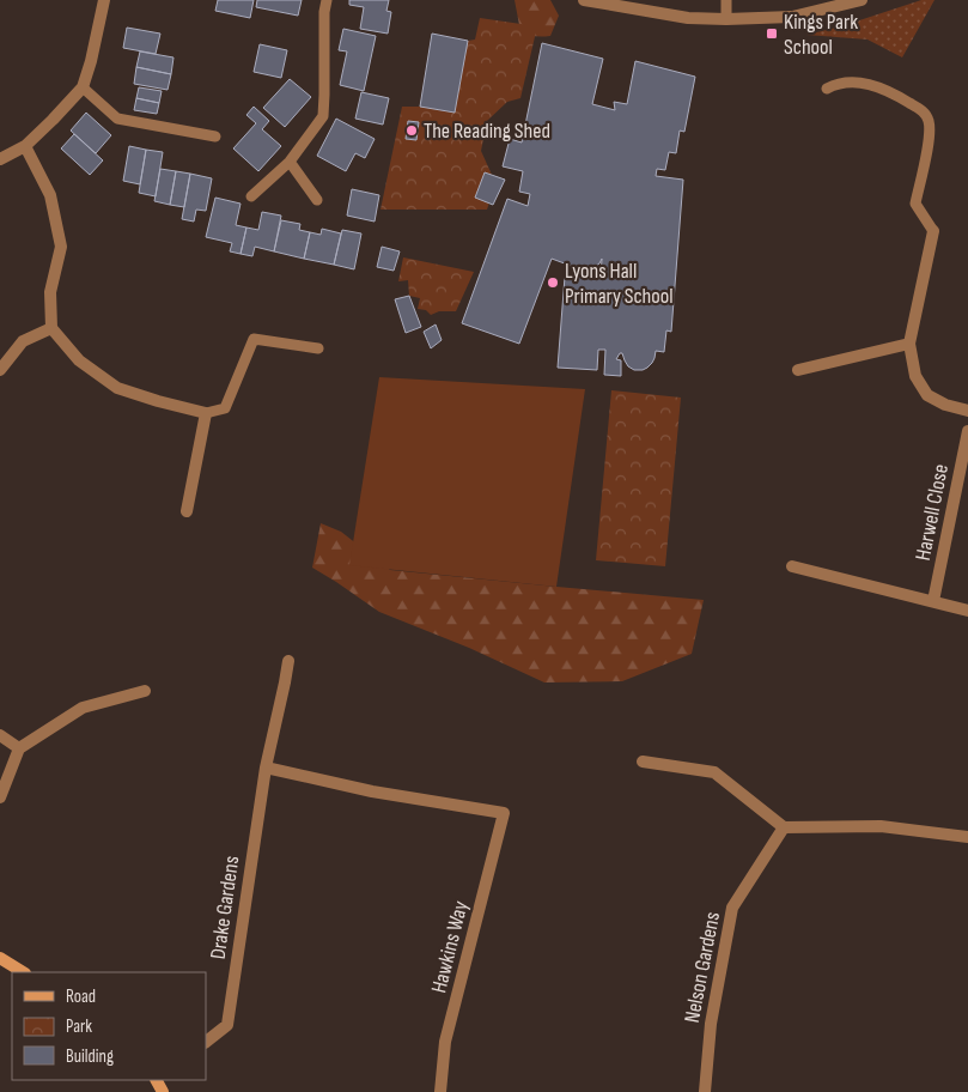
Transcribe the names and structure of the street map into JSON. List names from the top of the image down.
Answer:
{
  "streets": {
    "street": [
      "Harwell Close",
      "Drake Gardens",
      "Hawkins Way",
      "Nelson Gardens"
    ]
  },
  "crossings": [
    ["Drake Gardens", "Hawkins Way"]
  ],
  "places": {
    "transit": ["Kings Park School"],
    "other": ["The Reading Shed", "Lyons Hall Primary School"]
  },
  "legend": ["Road", "Park", "Building"]
}
